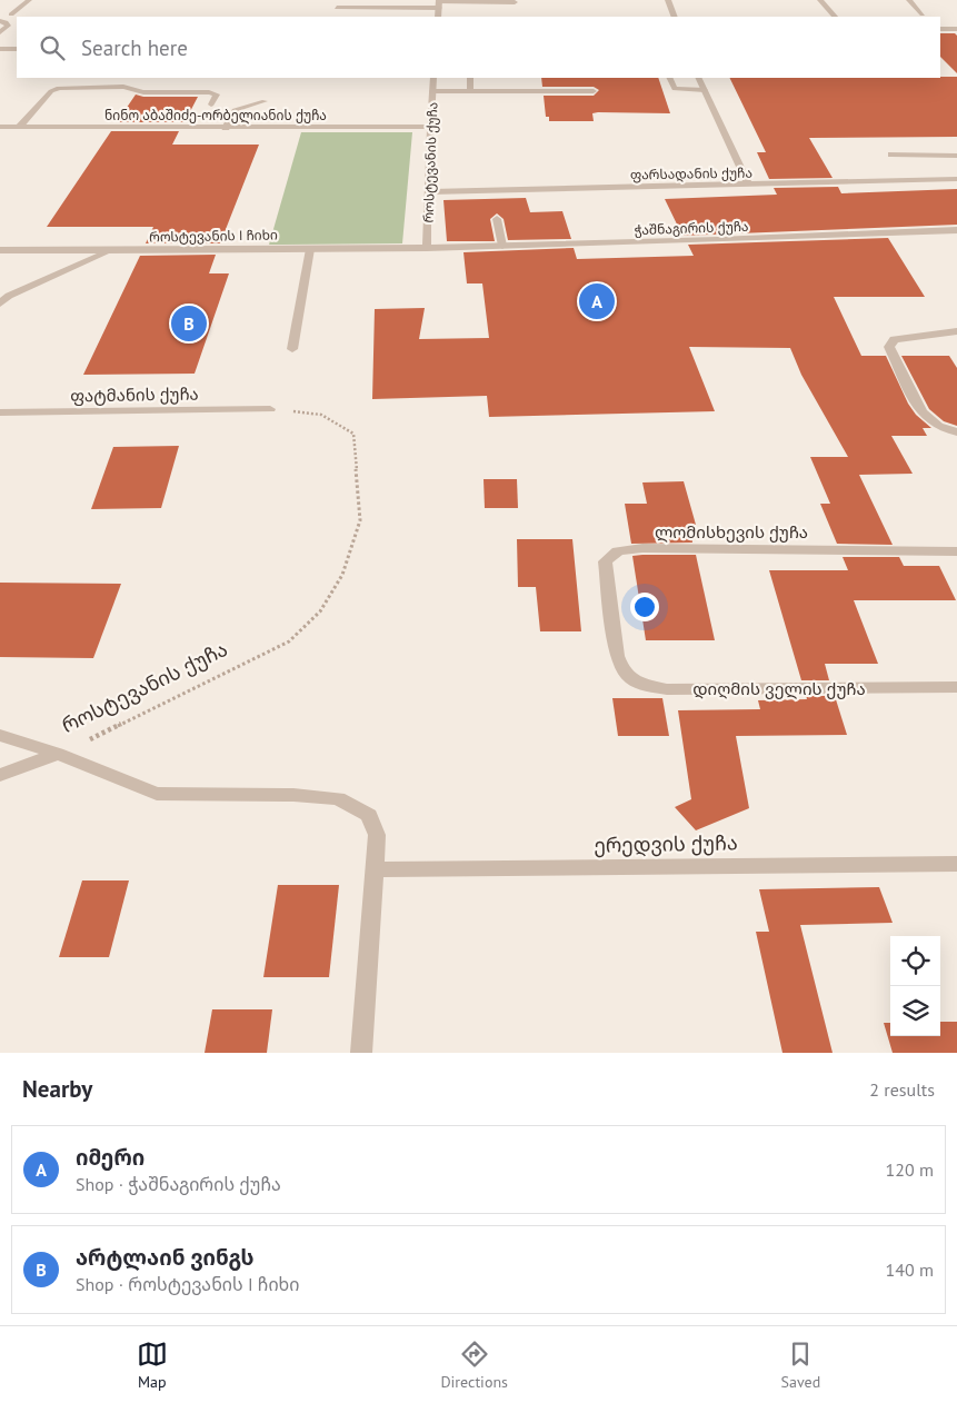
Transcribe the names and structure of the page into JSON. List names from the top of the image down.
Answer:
{
  "streets": {
    "street": [
      "ნინო აბაშიძე-ორბელიანის ქუჩა",
      "როსტევანის ქუჩა",
      "ფარსადანის ქუჩა",
      "ჭაშნაგირის ქუჩა",
      "როსტევანის I ჩიხი",
      "ფატმანის ქუჩა",
      "ლომისხევის ქუჩა",
      "დიღმის ველის ქუჩა",
      "ერედვის ქუჩა"
    ]
  },
  "crossings": [
    ["ნინო აბაშიძე-ორბელიანის ქუჩა", "როსტევანის ქუჩა"],
    ["როსტევანის ქუჩა", "ფარსადანის ქუჩა"],
    ["როსტევანის ქუჩა", "ჭაშნაგირის ქუჩა"],
    ["როსტევანის ქუჩა", "როსტევანის I ჩიხი"],
    ["როსტევანის ქუჩა", "ფატმანის ქუჩა"],
    ["როსტევანის ქუჩა", "ერედვის ქუჩა"],
    ["ჭაშნაგირის ქუჩა", "როსტევანის I ჩიხი"],
    ["ლომისხევის ქუჩა", "დიღმის ველის ქუჩა"]
  ],
  "page": {
    "search": "Search here",
    "pins": ["A", "B"],
    "heading": ["Nearby", "2 results"],
    "list": [
      {
        "mark": "A",
        "name": "იმერი",
        "note": "Shop · ჭაშნაგირის ქუჩა",
        "value": "120 m"
      },
      {
        "mark": "B",
        "name": "არტლაინ ვინგს",
        "note": "Shop · როსტევანის I ჩიხი",
        "value": "140 m"
      }
    ],
    "nav": ["Map", "Directions", "Saved"]
  }
}
